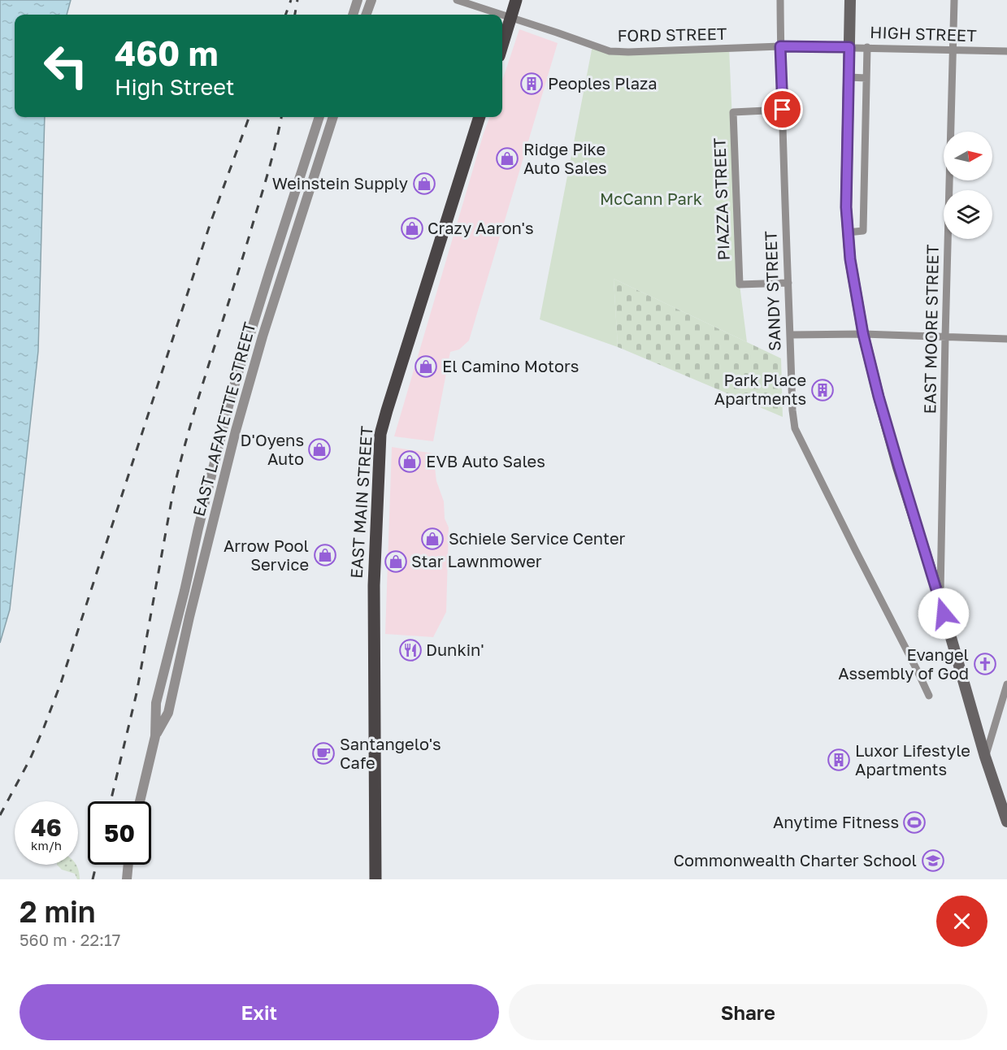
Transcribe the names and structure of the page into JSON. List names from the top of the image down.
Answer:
{
  "streets": {
    "main road": ["EAST MAIN STREET"],
    "street": [
      "HIGH STREET",
      "FORD STREET",
      "PIAZZA STREET",
      "SANDY STREET",
      "EAST MOORE STREET",
      "EAST LAFAYETTE STREET"
    ]
  },
  "crossings": [
    ["HIGH STREET", "FORD STREET"],
    ["HIGH STREET", "SANDY STREET"],
    ["HIGH STREET", "EAST MOORE STREET"],
    ["FORD STREET", "SANDY STREET"],
    ["PIAZZA STREET", "SANDY STREET"]
  ],
  "parks": ["McCann Park"],
  "places": {
    "building": ["Peoples Plaza", "Park Place Apartments", "Luxor Lifestyle Apartments"],
    "shop": [
      "Ridge Pike Auto Sales",
      "Weinstein Supply",
      "Crazy Aaron's",
      "El Camino Motors",
      "D'Oyens Auto",
      "EVB Auto Sales",
      "Schiele Service Center",
      "Arrow Pool Service",
      "Star Lawnmower"
    ],
    "restaurant": ["Dunkin'"],
    "church": ["Evangel Assembly of God"],
    "cafe": ["Santangelo's Cafe"],
    "sports": ["Anytime Fitness"],
    "school or university": ["Commonwealth Charter School"]
  },
  "north": "right",
  "page": {
    "turn": ["460 m", "High Street"],
    "speed": "46 km/h",
    "limit": "50",
    "heading": ["2 min", "560 m · 22:17"],
    "buttons": ["Exit", "Share"]
  }
}
